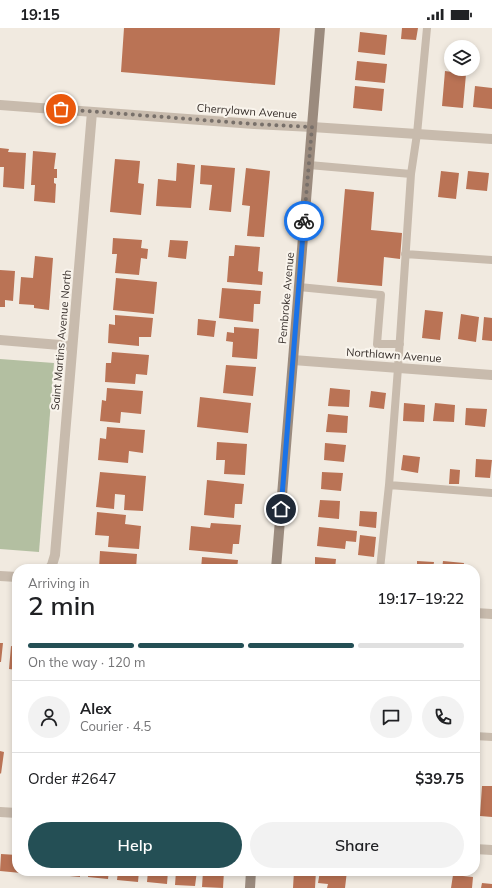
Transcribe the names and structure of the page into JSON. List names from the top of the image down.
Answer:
{
  "streets": {
    "street": [
      "Cherrylawn Avenue",
      "Pembroke Avenue",
      "Saint Martins Avenue North",
      "Northlawn Avenue"
    ]
  },
  "crossings": [
    ["Cherrylawn Avenue", "Pembroke Avenue"],
    ["Cherrylawn Avenue", "Saint Martins Avenue North"],
    ["Pembroke Avenue", "Northlawn Avenue"]
  ],
  "page": {
    "status": "19:15",
    "heading": ["2 min", "Arriving in", "19:17–19:22"],
    "panel": [
      "Alex",
      "Courier · 4.5",
      "Order #2647",
      "$39.75"
    ],
    "bar": "On the way · 120 m",
    "buttons": ["Help", "Share"]
  }
}
